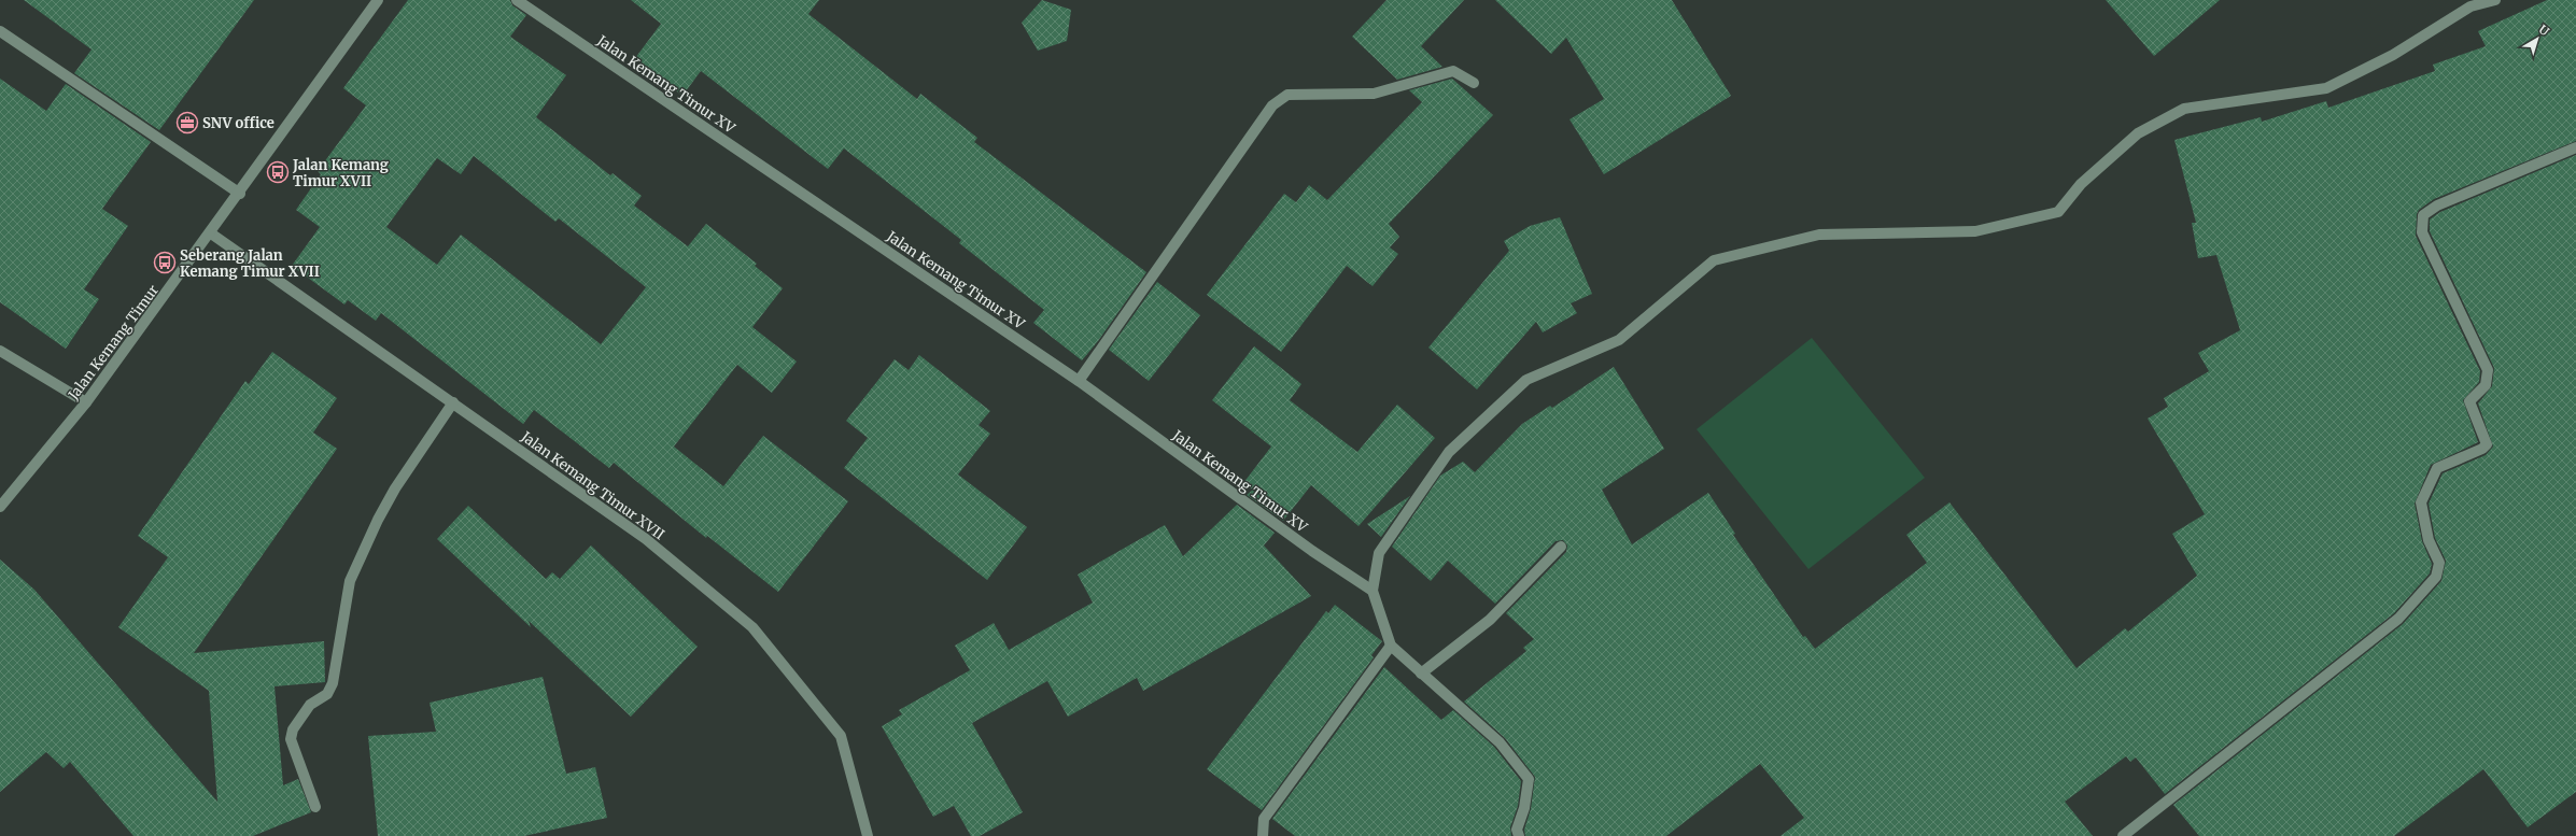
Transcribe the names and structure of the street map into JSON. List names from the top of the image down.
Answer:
{
  "streets": {
    "street": ["Jalan Kemang Timur XV", "Jalan Kemang Timur", "Jalan Kemang Timur XVII"]
  },
  "crossings": [
    ["Jalan Kemang Timur", "Jalan Kemang Timur XVII"]
  ],
  "places": {
    "office": ["SNV office"],
    "bus stop": ["Jalan Kemang Timur XVII", "Seberang Jalan Kemang Timur XVII"]
  },
  "north": "top right"
}
